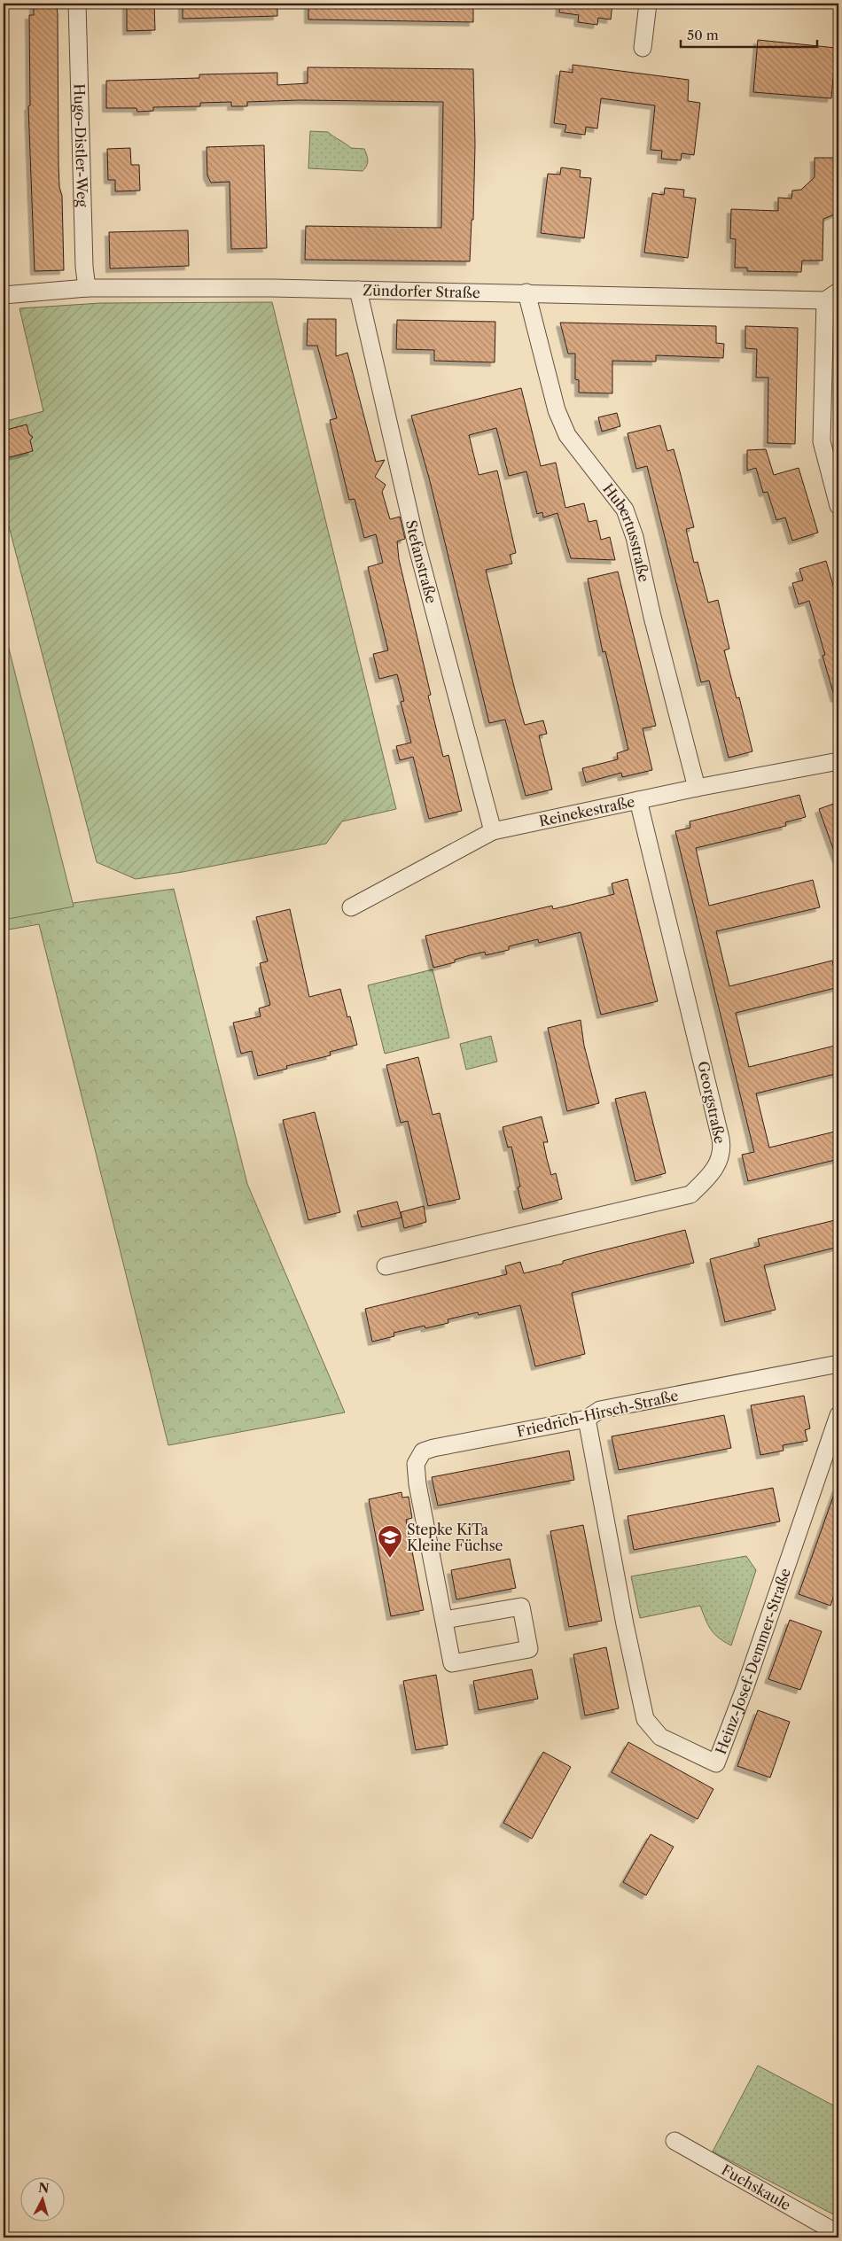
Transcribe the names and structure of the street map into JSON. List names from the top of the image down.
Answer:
{
  "streets": {
    "street": [
      "Hugo-Distler-Weg",
      "Zündorfer Straße",
      "Hubertusstraße",
      "Stefanstraße",
      "Reinekestraße",
      "Georgstraße",
      "Friedrich-Hirsch-Straße",
      "Heinz-Josef-Demmer-Straße",
      "Fuchskaule"
    ]
  },
  "crossings": [
    ["Hugo-Distler-Weg", "Zündorfer Straße"],
    ["Zündorfer Straße", "Hubertusstraße"],
    ["Zündorfer Straße", "Stefanstraße"],
    ["Hubertusstraße", "Reinekestraße"],
    ["Stefanstraße", "Reinekestraße"],
    ["Reinekestraße", "Georgstraße"],
    ["Friedrich-Hirsch-Straße", "Heinz-Josef-Demmer-Straße"]
  ],
  "places": {
    "school or university": ["Stepke KiTa Kleine Füchse"]
  },
  "scale_bar": "50 m",
  "north": "top"
}
